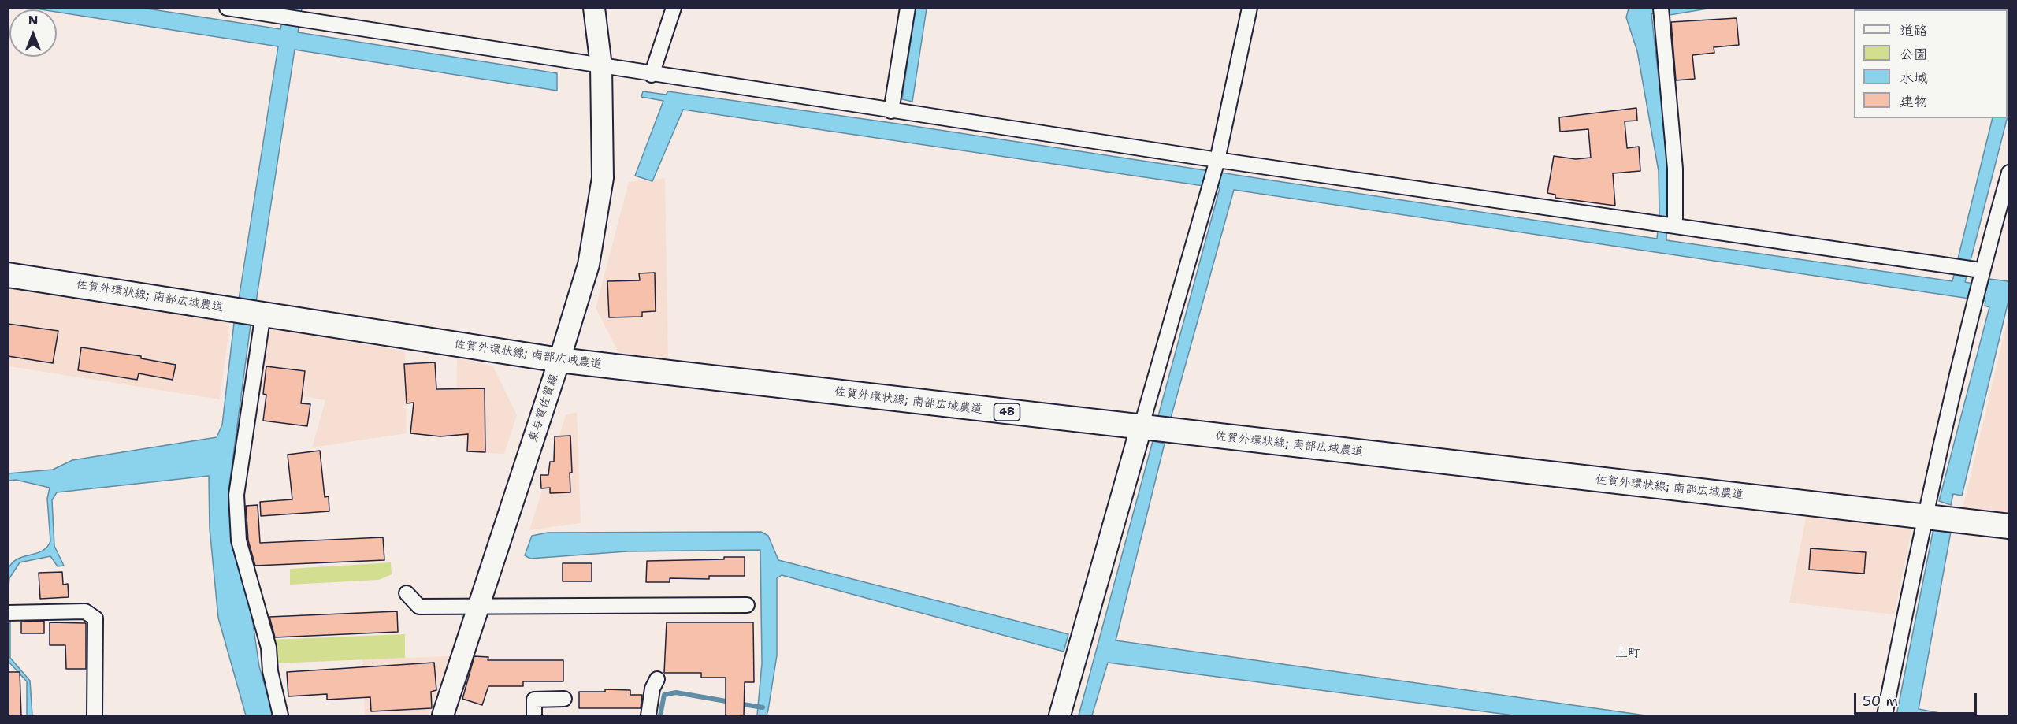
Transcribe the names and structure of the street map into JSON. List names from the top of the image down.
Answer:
{
  "streets": {
    "main road": ["佐賀外環状線; 南部広域農道", "東与賀佐賀線", "48"]
  },
  "crossings": [
    ["佐賀外環状線; 南部広域農道", "東与賀佐賀線"]
  ],
  "districts": ["上町"],
  "legend": [
    "道路",
    "公園",
    "水域",
    "建物"
  ],
  "scale_bar": "50 m",
  "north": "top"
}
